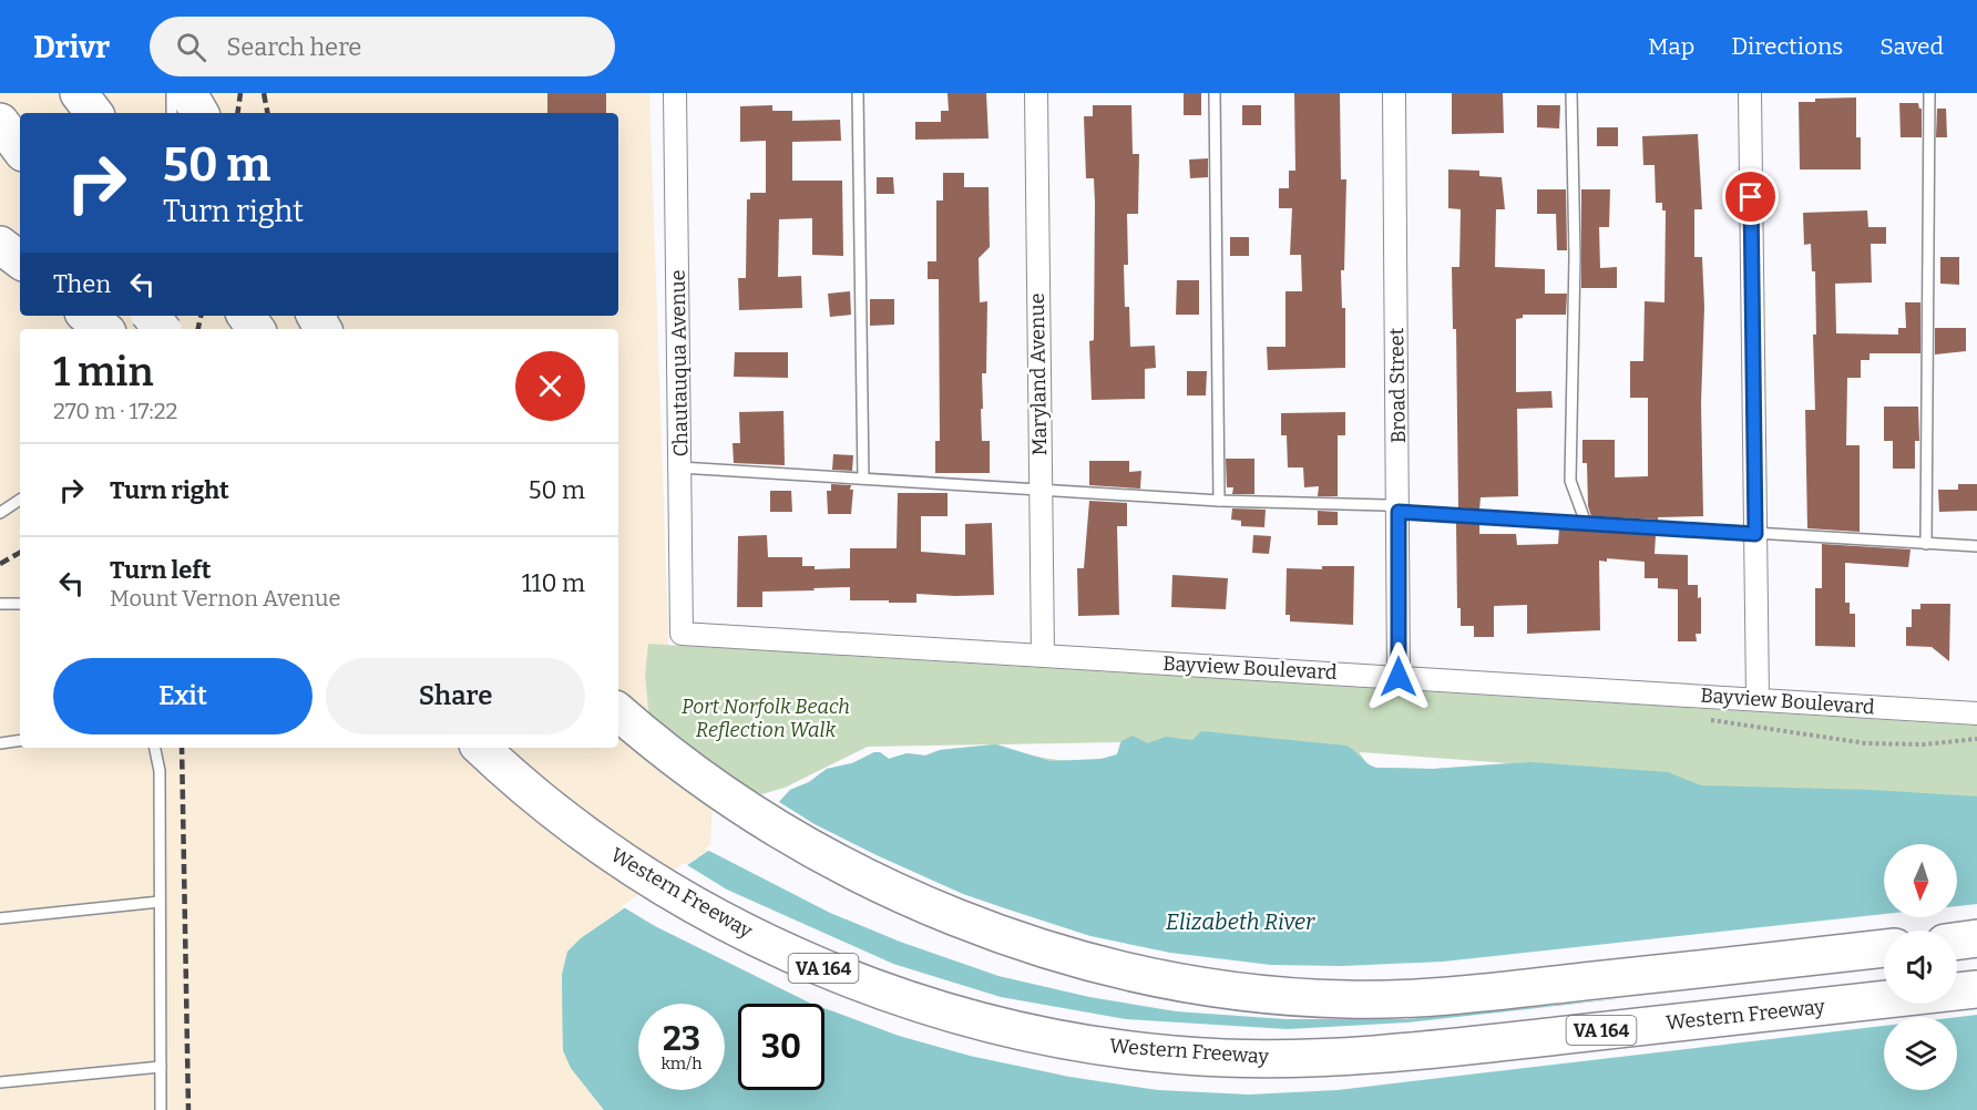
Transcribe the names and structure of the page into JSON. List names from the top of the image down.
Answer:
{
  "streets": {
    "highway": ["Western Freeway", "VA 164"],
    "street": [
      "Chautauqua Avenue",
      "Maryland Avenue",
      "Broad Street",
      "Bayview Boulevard"
    ]
  },
  "crossings": [
    ["Chautauqua Avenue", "Bayview Boulevard"],
    ["Maryland Avenue", "Bayview Boulevard"],
    ["Broad Street", "Bayview Boulevard"]
  ],
  "water": ["Elizabeth River"],
  "parks": ["Port Norfolk Beach Reflection Walk"],
  "north": "bottom",
  "page": {
    "header": "Drivr",
    "search": "Search here",
    "nav": ["Map", "Directions", "Saved"],
    "turn": ["50 m", "Turn right"],
    "then": "Then",
    "heading": ["1 min", "270 m · 17:22"],
    "list": [
      {
        "name": "Turn right",
        "value": "50 m"
      },
      {
        "name": "Turn left",
        "note": "Mount Vernon Avenue",
        "value": "110 m"
      }
    ],
    "buttons": ["Exit", "Share"],
    "speed": "23 km/h",
    "limit": "30"
  }
}
